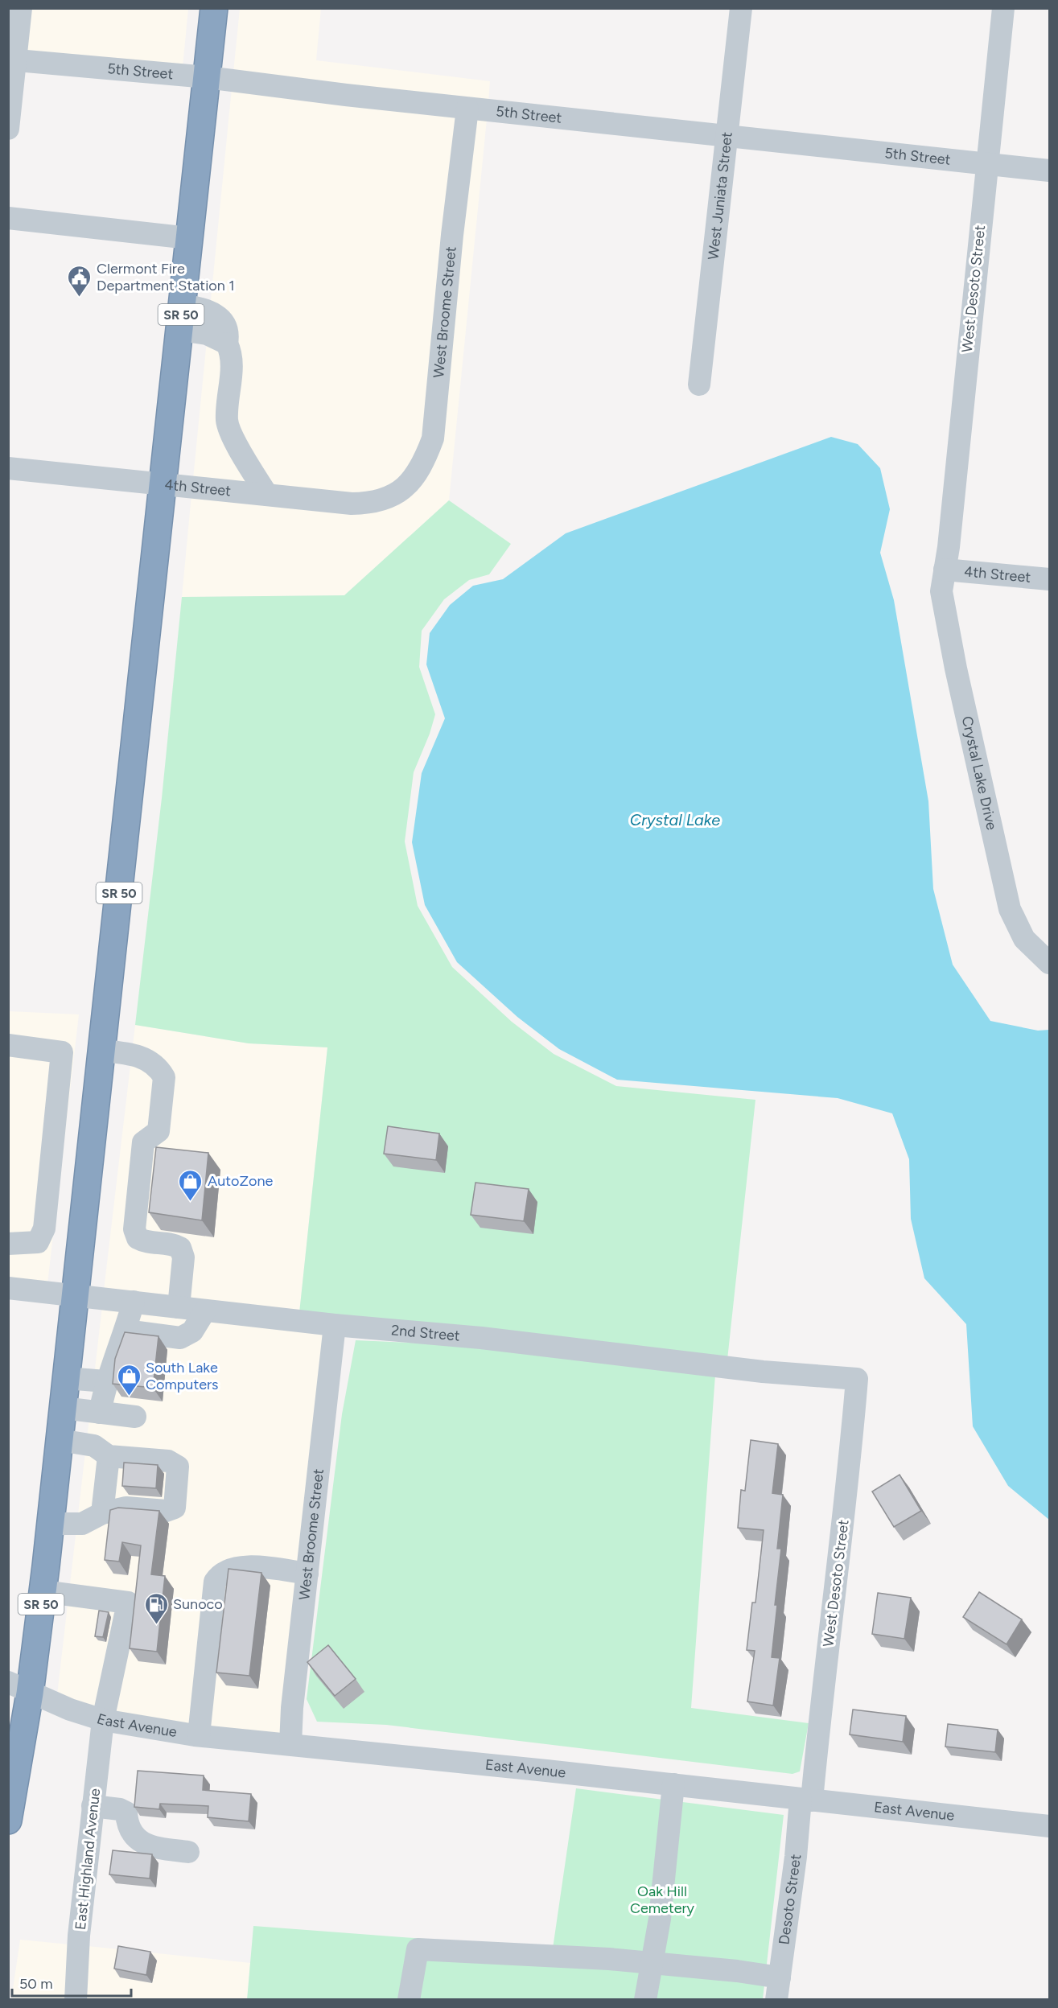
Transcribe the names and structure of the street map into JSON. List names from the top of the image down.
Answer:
{
  "streets": {
    "highway": ["SR 50"],
    "street": [
      "5th Street",
      "West Juniata Street",
      "West Desoto Street",
      "West Broome Street",
      "4th Street",
      "Crystal Lake Drive",
      "2nd Street",
      "East Avenue",
      "East Highland Avenue",
      "Desoto Street"
    ]
  },
  "crossings": [
    ["5th Street", "West Juniata Street"],
    ["5th Street", "West Desoto Street"],
    ["5th Street", "West Broome Street"],
    ["5th Street", "SR 50"],
    ["West Desoto Street", "4th Street"],
    ["West Desoto Street", "Crystal Lake Drive"],
    ["West Desoto Street", "2nd Street"],
    ["West Desoto Street", "East Avenue"],
    ["West Desoto Street", "Desoto Street"],
    ["West Broome Street", "4th Street"],
    ["West Broome Street", "2nd Street"],
    ["West Broome Street", "East Avenue"],
    ["SR 50", "4th Street"],
    ["SR 50", "2nd Street"],
    ["SR 50", "East Avenue"],
    ["SR 50", "East Highland Avenue"],
    ["4th Street", "Crystal Lake Drive"],
    ["East Avenue", "East Highland Avenue"],
    ["East Avenue", "Desoto Street"]
  ],
  "water": ["Crystal Lake"],
  "parks": ["Oak Hill Cemetery"],
  "places": {
    "public building": ["Clermont Fire Department Station 1"],
    "shop": ["AutoZone", "South Lake Computers"],
    "fuel station": ["Sunoco"]
  },
  "scale_bar": "50 m"
}
